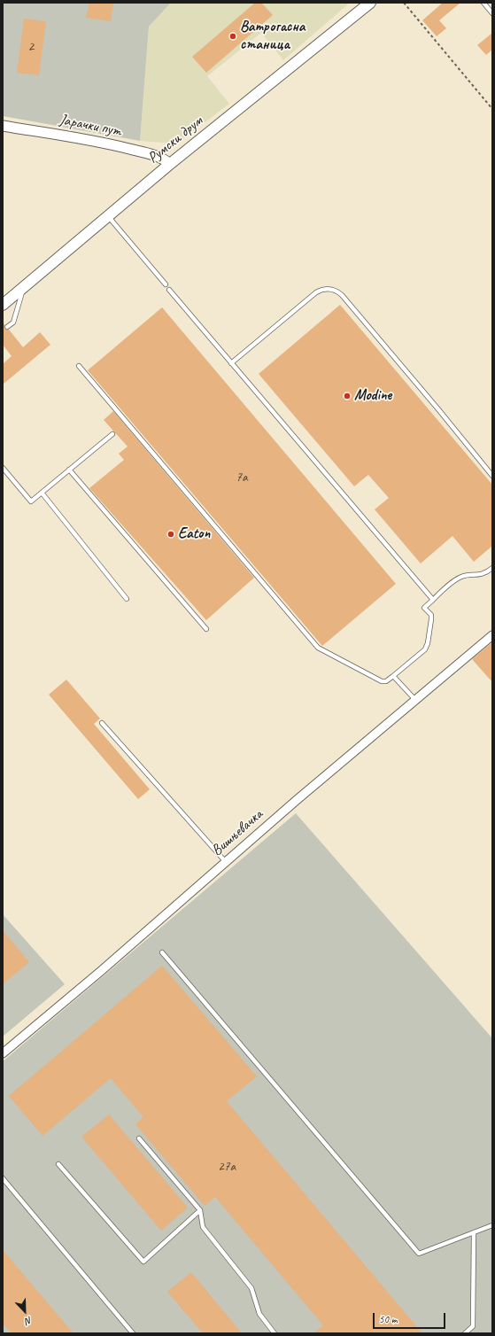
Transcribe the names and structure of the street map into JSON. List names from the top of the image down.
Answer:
{
  "streets": {
    "main road": ["Румски друм"],
    "street": ["Јарачки пут", "Вишњевачка"]
  },
  "crossings": [
    ["Јарачки пут", "Румски друм"]
  ],
  "places": ["Ватрогасна станица", "Modine", "Eaton"],
  "house_numbers": ["2", "7a", "27a"],
  "scale_bar": "50 m",
  "north": "bottom right"
}
